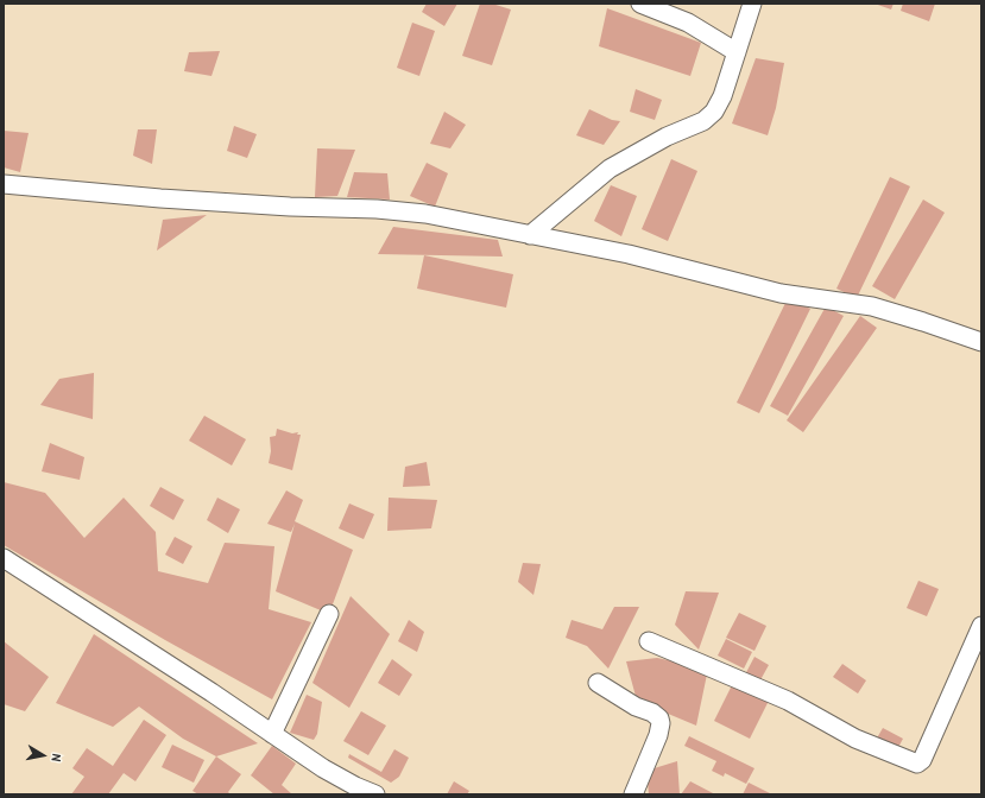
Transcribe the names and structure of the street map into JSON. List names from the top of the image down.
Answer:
{
  "north": "right"
}
